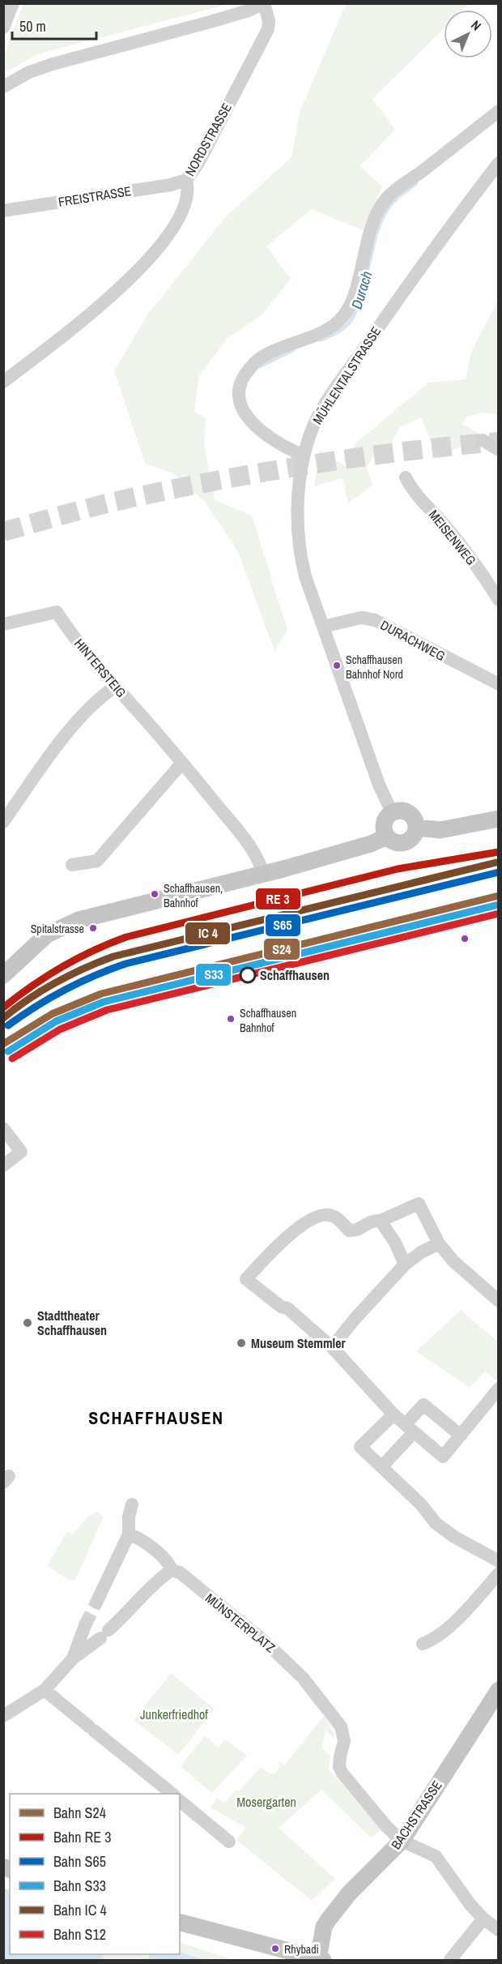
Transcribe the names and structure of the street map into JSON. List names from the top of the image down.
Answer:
{
  "streets": {
    "main road": ["BACHSTRASSE"],
    "street": [
      "NORDSTRASSE",
      "FREISTRASSE",
      "MÜHLENTALSTRASSE",
      "MEISENWEG",
      "DURACHWEG",
      "HINTERSTEIG",
      "MÜNSTERPLATZ"
    ]
  },
  "crossings": [
    ["NORDSTRASSE", "FREISTRASSE"],
    ["MÜHLENTALSTRASSE", "DURACHWEG"],
    ["MÜNSTERPLATZ", "BACHSTRASSE"]
  ],
  "districts": ["SCHAFFHAUSEN"],
  "water": ["Durach"],
  "parks": ["Junkerfriedhof", "Mosergarten"],
  "places": [
    "Schaffhausen Bahnhof Nord",
    "Schaffhausen, Bahnhof",
    "Spitalstrasse",
    "Schaffhausen",
    "Schaffhausen Bahnhof",
    "Stadttheater Schaffhausen",
    "Museum Stemmler",
    "Rhybadi"
  ],
  "lines": [
    "rail line S65",
    "rail line S24",
    "rail line S33",
    "rail line S12"
  ],
  "legend": [
    "Bahn S24",
    "Bahn RE 3",
    "Bahn S65",
    "Bahn S33",
    "Bahn IC 4",
    "Bahn S12"
  ],
  "scale_bar": "50 m",
  "north": "top right"
}
